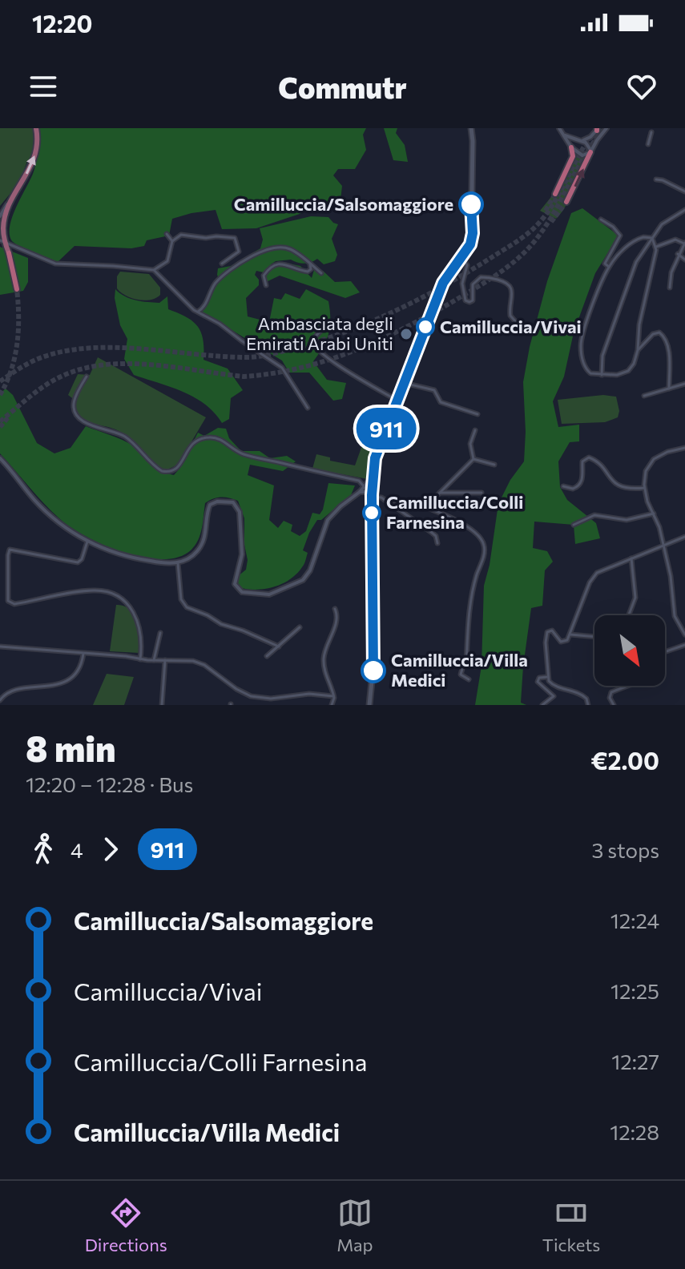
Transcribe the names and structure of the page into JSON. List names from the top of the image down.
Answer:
{
  "places": [
    "Camilluccia/Salsomaggiore",
    "Camilluccia/Vivai",
    "Ambasciata degli Emirati Arabi Uniti",
    "Camilluccia/Colli Farnesina",
    "Camilluccia/Villa Medici"
  ],
  "lines": ["bus line 911"],
  "north": "bottom right",
  "page": {
    "status": "12:20",
    "header": "Commutr",
    "on_map": "911",
    "heading": ["8 min", "12:20 – 12:28 · Bus", "€2.00"],
    "legs": ["4", "911", "3 stops"],
    "list": [
      {
        "name": "Camilluccia/Salsomaggiore",
        "value": "12:24"
      },
      {
        "name": "Camilluccia/Vivai",
        "value": "12:25"
      },
      {
        "name": "Camilluccia/Colli Farnesina",
        "value": "12:27"
      },
      {
        "name": "Camilluccia/Villa Medici",
        "value": "12:28"
      }
    ],
    "tabs": ["Directions", "Map", "Tickets"]
  }
}
